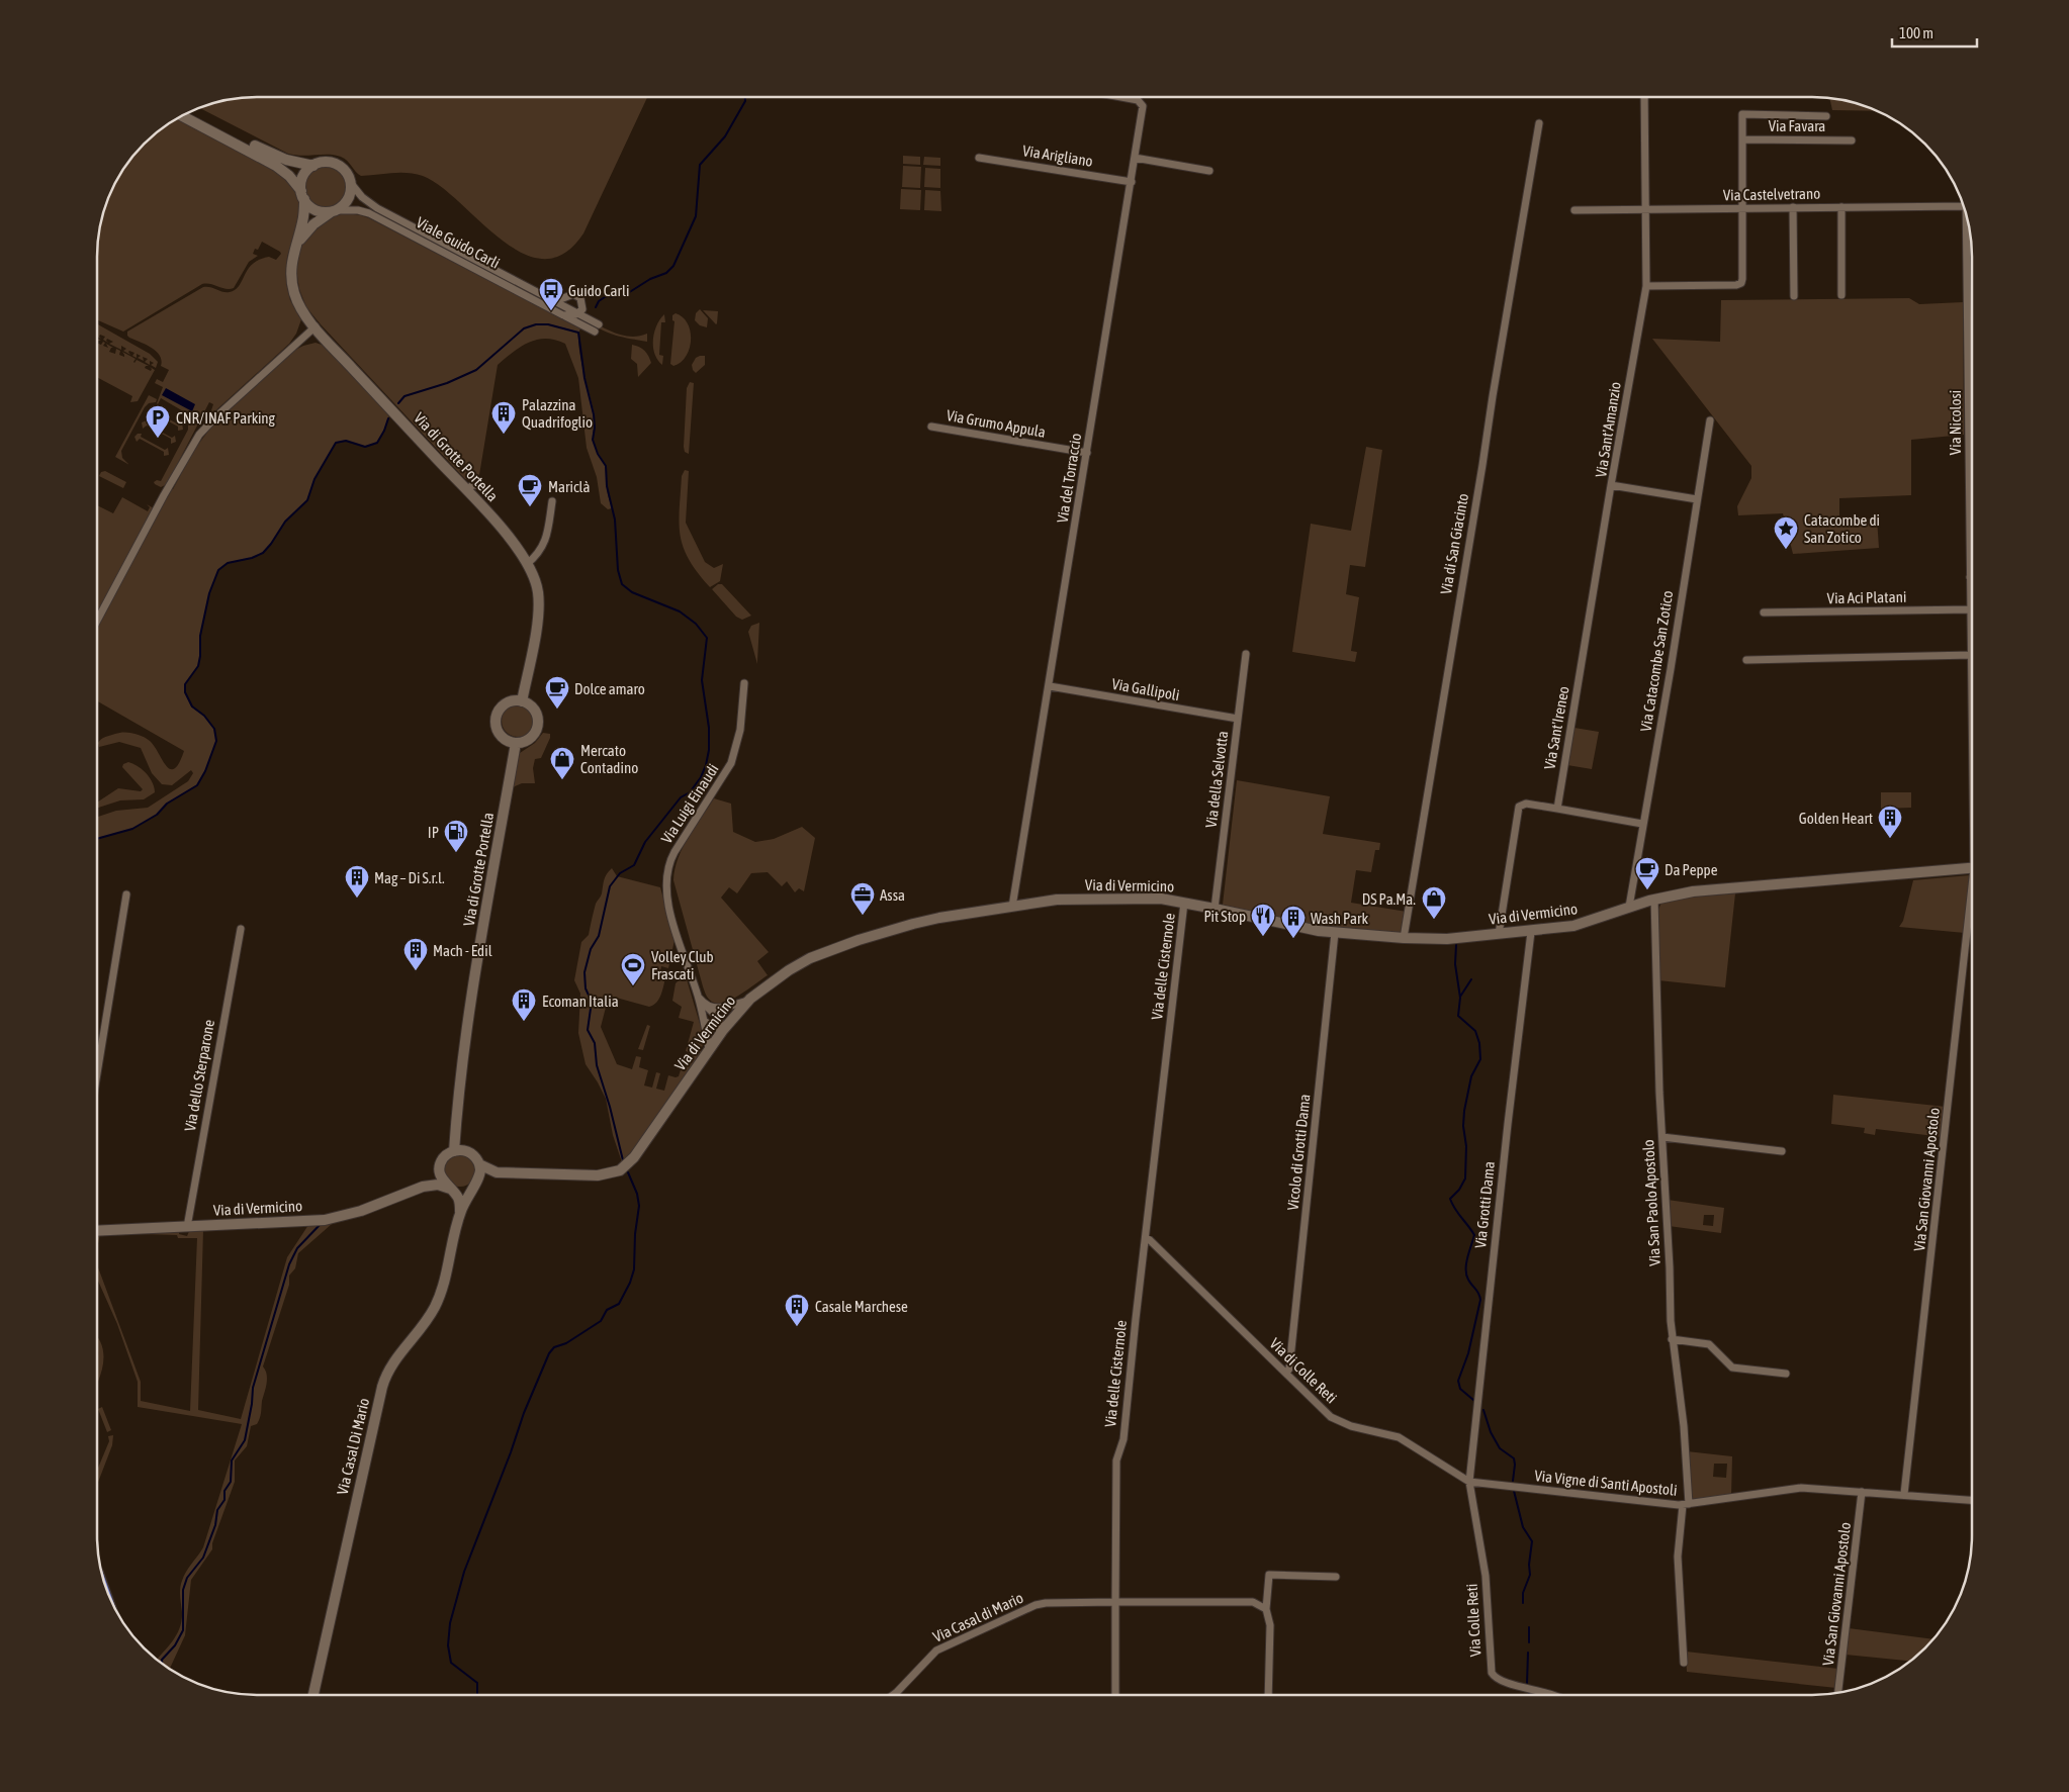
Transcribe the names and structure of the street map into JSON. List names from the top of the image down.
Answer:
{
  "streets": {
    "main road": ["Via di Grotte Portella", "Via di Vermicino", "Via Casal Di Mario"],
    "street": [
      "Via Favara",
      "Via Arigliano",
      "Via Castelvetrano",
      "Viale Guido Carli",
      "Via Nicolosi",
      "Via Grumo Appula",
      "Via Sant'Amanzio",
      "Via del Torraccio",
      "Via di San Giacinto",
      "Via Aci Platani",
      "Via Catacombe San Zotico",
      "Via Gallipoli",
      "Via Sant'Ireneo",
      "Via della Selvotta",
      "Via Luigi Einaudi",
      "Via delle Cisternole",
      "Via dello Sterparone",
      "Vicolo di Grotti Dama",
      "Via San Giovanni Apostolo",
      "Via San Paolo Apostolo",
      "Via Grotti Dama",
      "Via di Colle Reti",
      "Via Vigne di Santi Apostoli",
      "Via Casal di Mario",
      "Via Colle Reti"
    ]
  },
  "crossings": [
    ["Via Arigliano", "Via del Torraccio"],
    ["Via Castelvetrano", "Via Sant'Amanzio"],
    ["Viale Guido Carli", "Via di Grotte Portella"],
    ["Via Nicolosi", "Via Aci Platani"],
    ["Via Grumo Appula", "Via del Torraccio"],
    ["Via Sant'Amanzio", "Via Catacombe San Zotico"],
    ["Via Sant'Amanzio", "Via Sant'Ireneo"],
    ["Via di Grotte Portella", "Via di Vermicino"],
    ["Via di Grotte Portella", "Via Casal Di Mario"],
    ["Via del Torraccio", "Via Gallipoli"],
    ["Via del Torraccio", "Via di Vermicino"],
    ["Via di San Giacinto", "Via di Vermicino"],
    ["Via Catacombe San Zotico", "Via di Vermicino"],
    ["Via Gallipoli", "Via della Selvotta"],
    ["Via della Selvotta", "Via di Vermicino"],
    ["Via Luigi Einaudi", "Via di Vermicino"],
    ["Via di Vermicino", "Via delle Cisternole"],
    ["Via di Vermicino", "Via dello Sterparone"],
    ["Via di Vermicino", "Vicolo di Grotti Dama"],
    ["Via di Vermicino", "Via San Paolo Apostolo"],
    ["Via di Vermicino", "Via Grotti Dama"],
    ["Via di Vermicino", "Via Casal Di Mario"],
    ["Via delle Cisternole", "Via di Colle Reti"],
    ["Via delle Cisternole", "Via Casal di Mario"],
    ["Vicolo di Grotti Dama", "Via di Colle Reti"],
    ["Via San Giovanni Apostolo", "Via Vigne di Santi Apostoli"],
    ["Via San Paolo Apostolo", "Via Vigne di Santi Apostoli"],
    ["Via Grotti Dama", "Via di Colle Reti"],
    ["Via Grotti Dama", "Via Vigne di Santi Apostoli"],
    ["Via Grotti Dama", "Via Colle Reti"],
    ["Via di Colle Reti", "Via Vigne di Santi Apostoli"],
    ["Via di Colle Reti", "Via Colle Reti"],
    ["Via Vigne di Santi Apostoli", "Via Colle Reti"]
  ],
  "places": {
    "bus stop": ["Guido Carli"],
    "building": [
      "Palazzina Quadrifoglio",
      "Golden Heart",
      "Mag – Di S.r.l.",
      "Wash Park",
      "Mach - Edil",
      "Ecoman Italia",
      "Casale Marchese"
    ],
    "parking": ["CNR/INAF Parking"],
    "cafe": ["Mariclà", "Dolce amaro", "Da Peppe"],
    "place": ["Catacombe di San Zotico"],
    "shop": ["Mercato Contadino", "DS Pa.Ma."],
    "fuel station": ["IP"],
    "office": ["Assa"],
    "restaurant": ["Pit Stop"],
    "sports": ["Volley Club Frascati"]
  },
  "scale_bar": "100 m"
}
